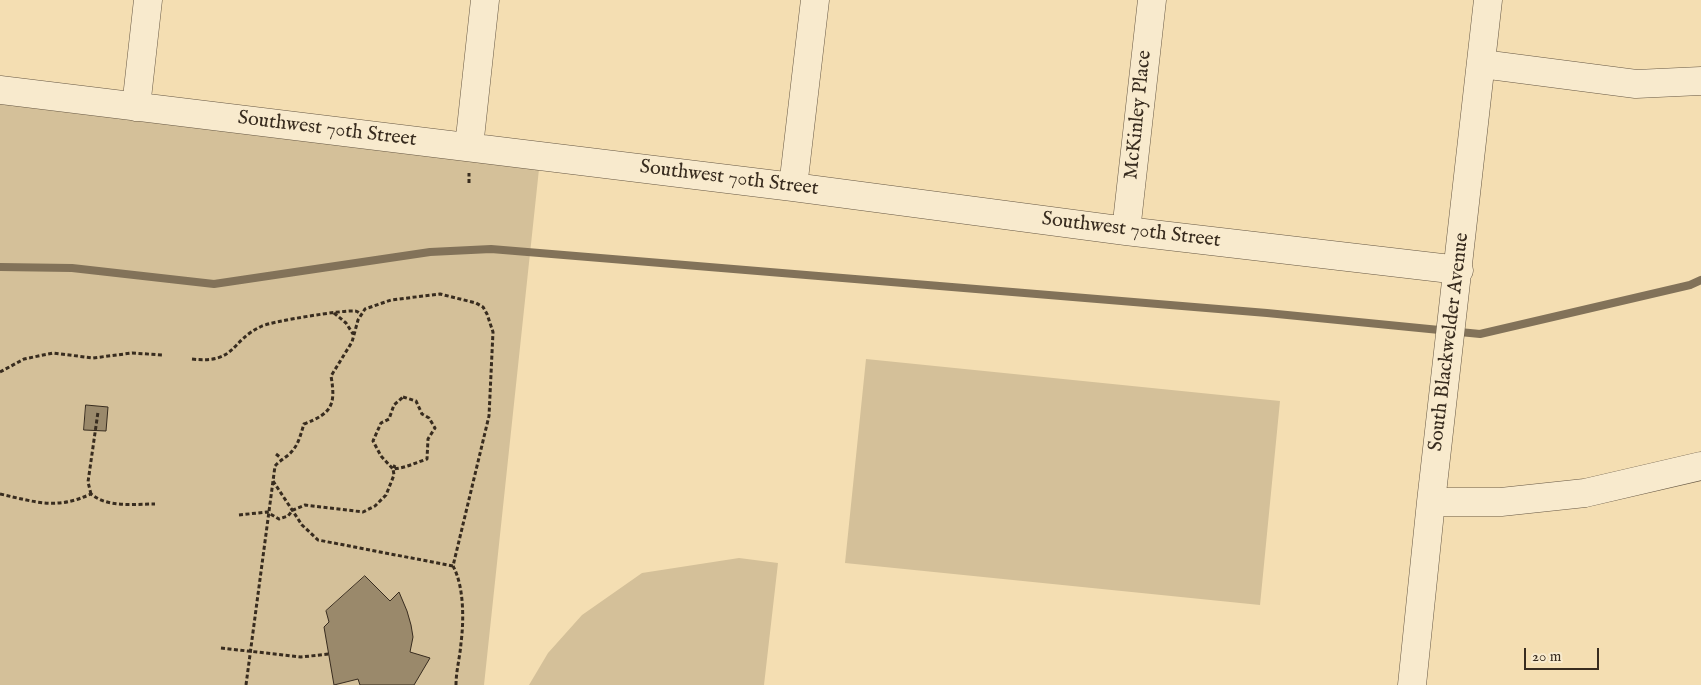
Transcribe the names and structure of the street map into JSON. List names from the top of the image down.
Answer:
{
  "streets": {
    "street": ["McKinley Place", "Southwest 70th Street", "South Blackwelder Avenue"]
  },
  "crossings": [
    ["McKinley Place", "Southwest 70th Street"],
    ["Southwest 70th Street", "South Blackwelder Avenue"]
  ],
  "scale_bar": "20 m"
}
